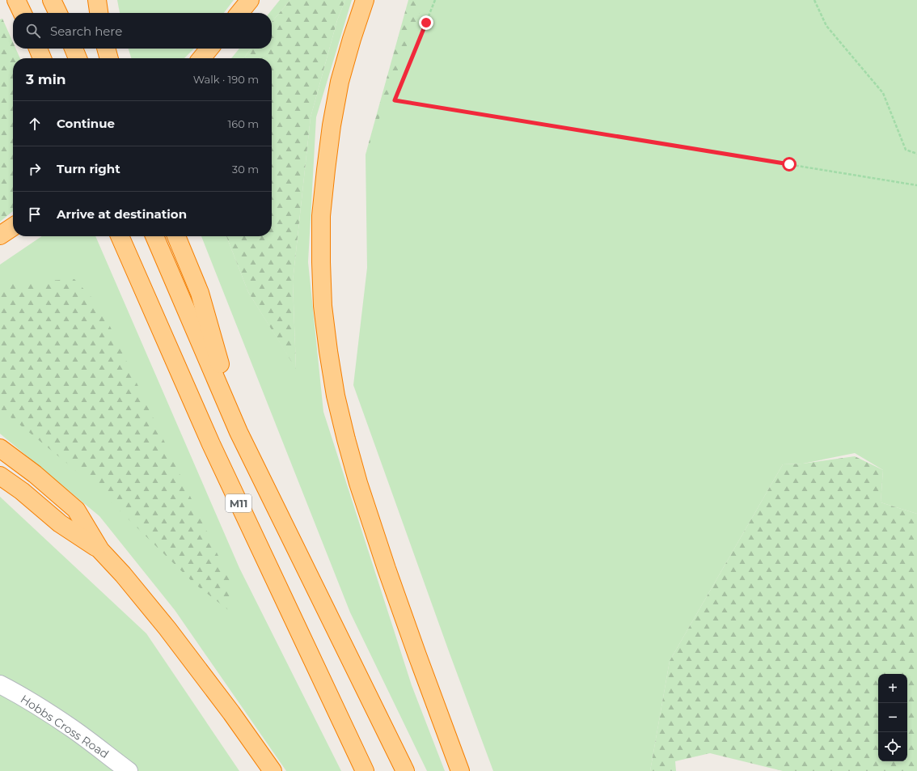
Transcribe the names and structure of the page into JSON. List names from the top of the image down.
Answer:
{
  "streets": {
    "highway": ["M11"],
    "street": ["Hobbs Cross Road"]
  },
  "page": {
    "search": "Search here",
    "heading": ["3 min", "Walk · 190 m"],
    "list": [
      ["Continue", "160 m"],
      ["Turn right", "30 m"],
      "Arrive at destination"
    ],
    "map_buttons": ["+", "−"]
  }
}
